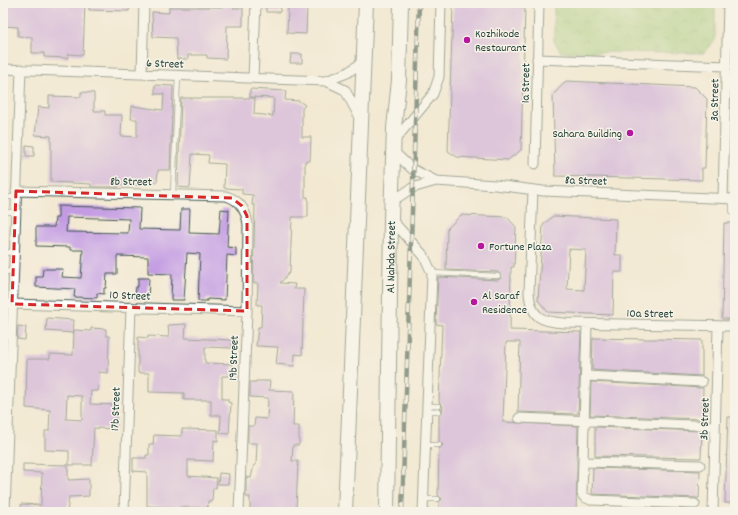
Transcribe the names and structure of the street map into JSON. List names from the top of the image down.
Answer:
{
  "streets": {
    "main road": ["Al Nahda Street"],
    "street": [
      "6 Street",
      "1a Street",
      "3a Street",
      "8a Street",
      "8b Street",
      "10 Street",
      "10a Street",
      "19b Street",
      "17b Street",
      "3b Street"
    ]
  },
  "crossings": [
    ["3a Street", "8a Street"],
    ["8a Street", "Al Nahda Street"],
    ["8a Street", "10a Street"],
    ["8b Street", "19b Street"],
    ["10 Street", "19b Street"],
    ["10 Street", "17b Street"],
    ["10a Street", "3b Street"]
  ],
  "places": [
    "Kozhikode Restaurant",
    "Sahara Building",
    "Fortune Plaza",
    "Al Saraf Residence"
  ]
}
